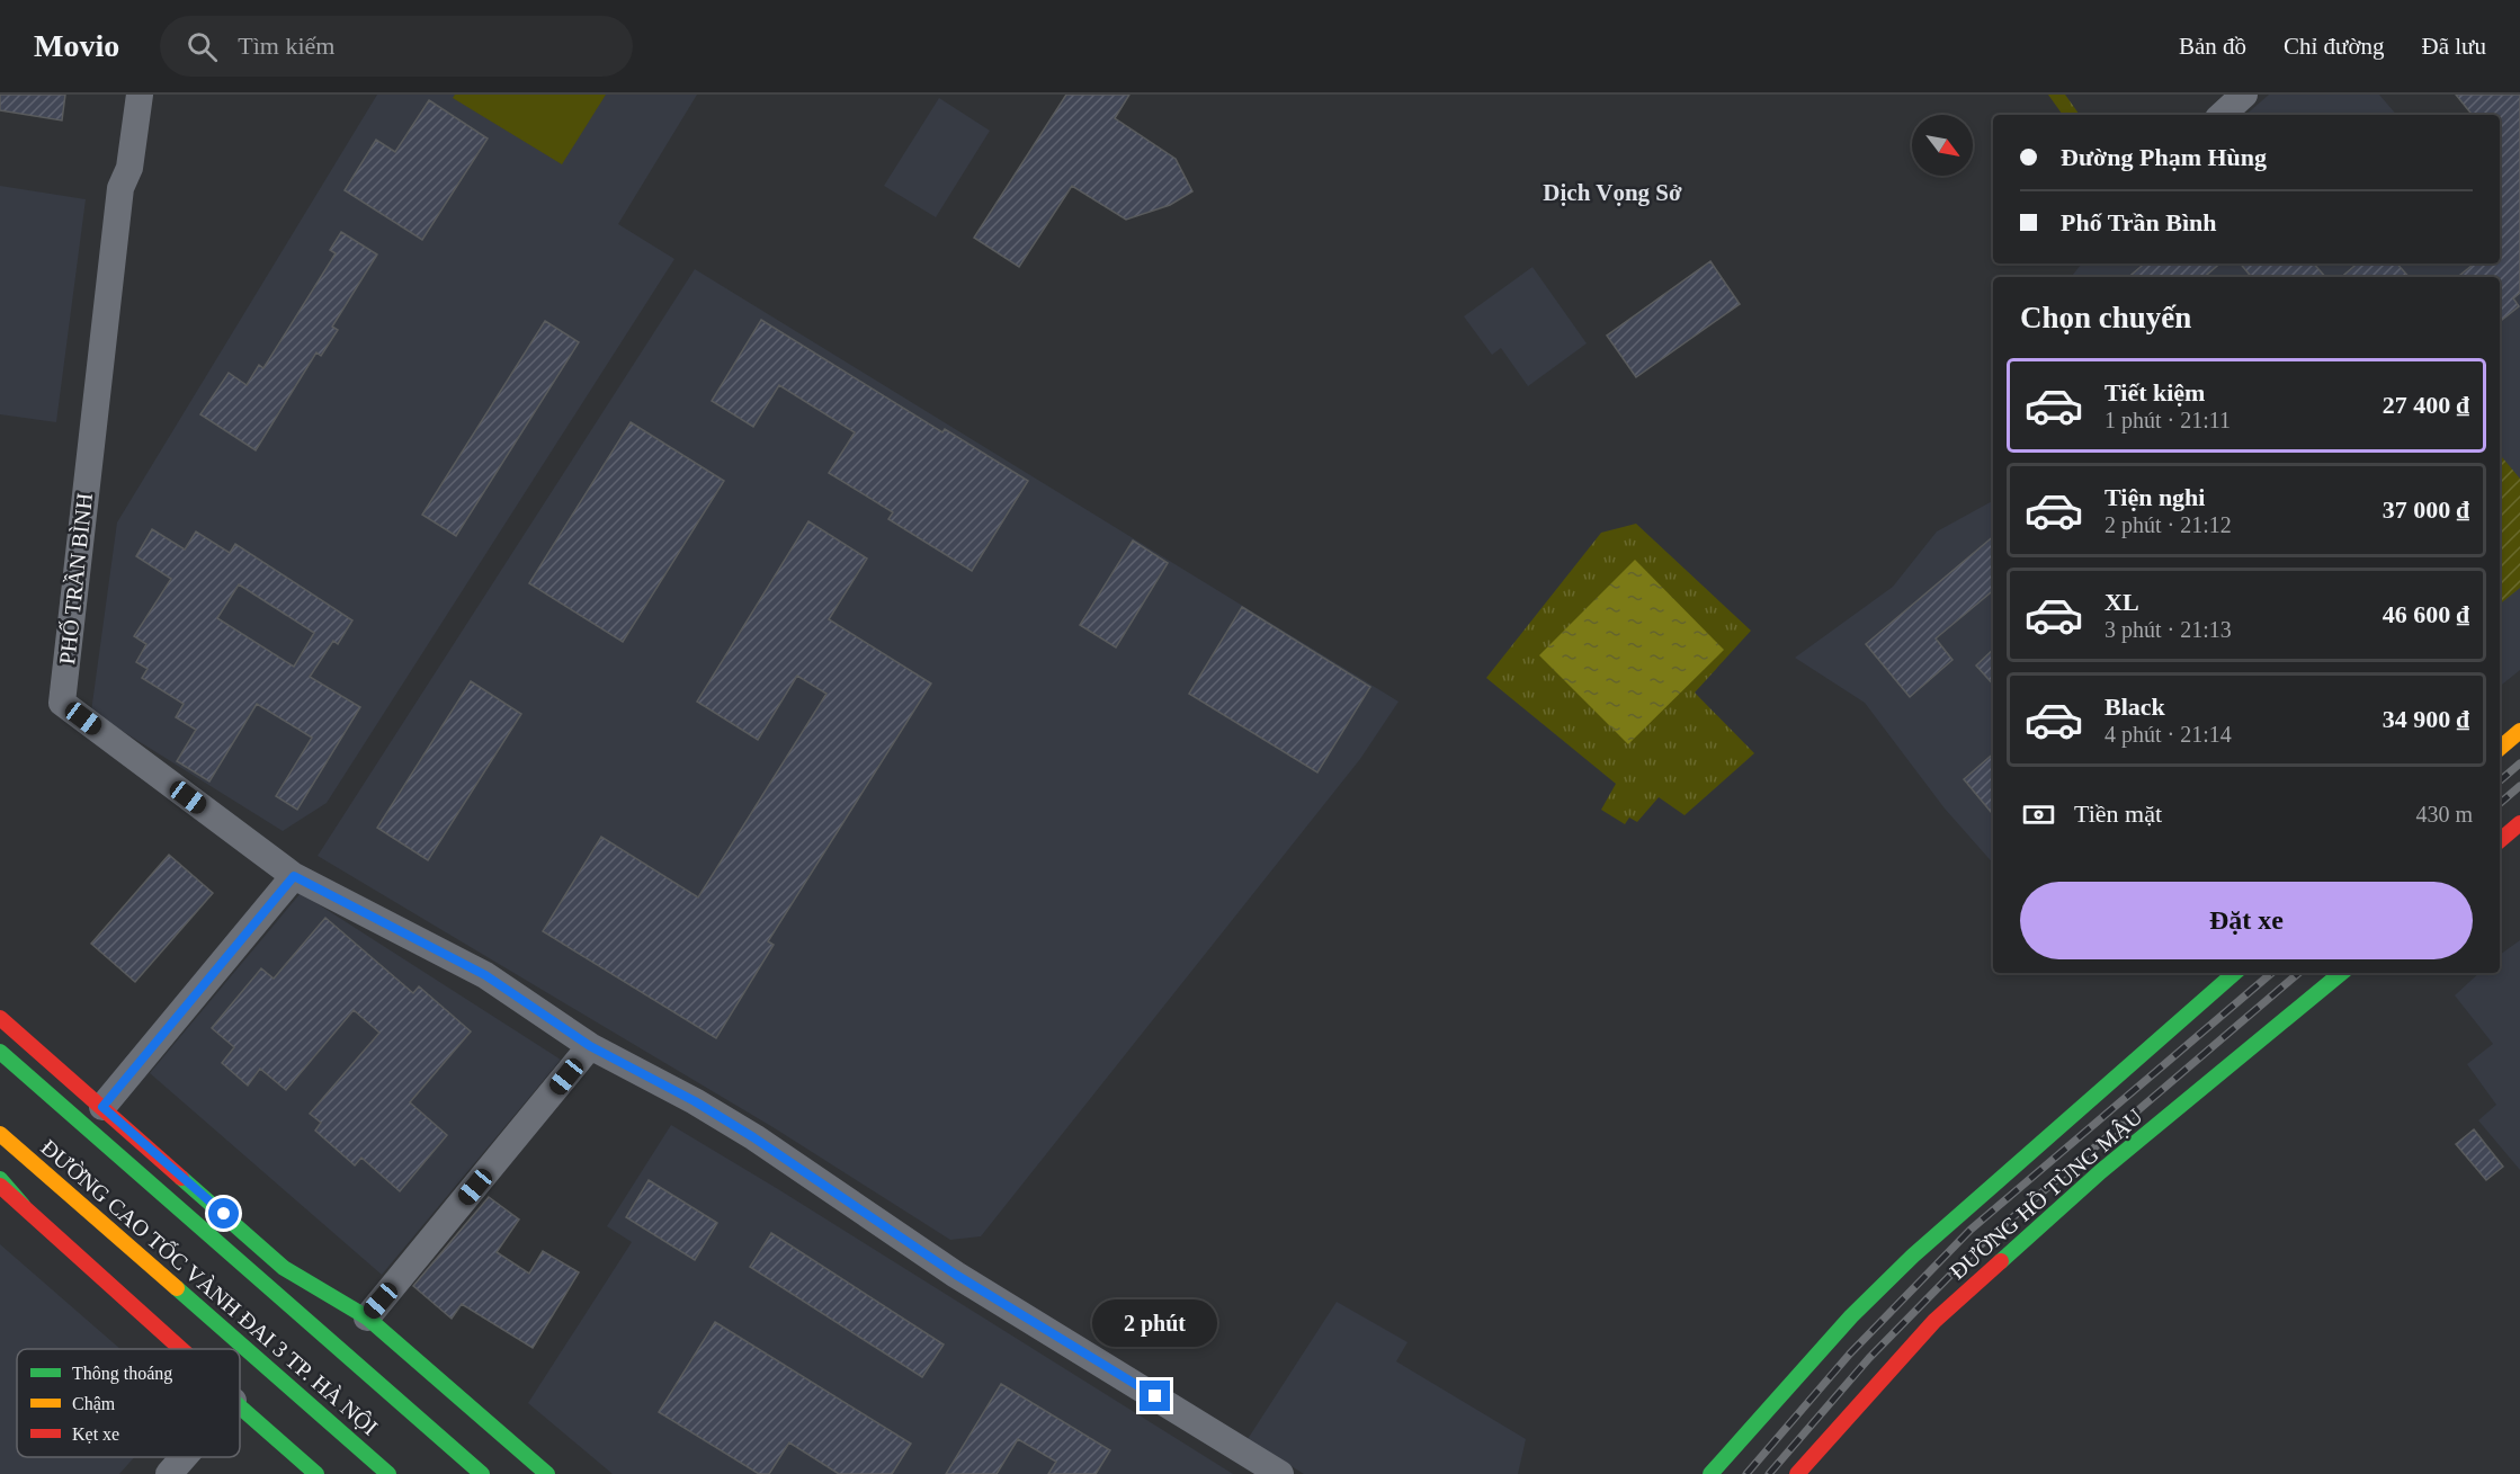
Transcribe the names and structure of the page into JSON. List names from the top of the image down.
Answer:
{
  "streets": {
    "main road": ["ĐƯỜNG HỒ TÙNG MẬU", "ĐƯỜNG CAO TỐC VÀNH ĐAI 3 TP. HÀ NỘI"],
    "street": ["PHỐ TRẦN BÌNH"]
  },
  "districts": ["Dịch Vọng Sở"],
  "legend": ["Thông thoáng", "Chậm", "Kẹt xe"],
  "north": "bottom right",
  "page": {
    "header": "Movio",
    "search": "Tìm kiếm",
    "nav": ["Bản đồ", "Chỉ đường", "Đã lưu"],
    "banner": ["Đường Phạm Hùng", "Phố Trần Bình"],
    "heading": "Chọn chuyến",
    "list": [
      {
        "name": "Tiết kiệm",
        "note": "1 phút · 21:11",
        "value": "27 400 ₫"
      },
      {
        "name": "Tiện nghi",
        "note": "2 phút · 21:12",
        "value": "37 000 ₫"
      },
      {
        "name": "XL",
        "note": "3 phút · 21:13",
        "value": "46 600 ₫"
      },
      {
        "name": "Black",
        "note": "4 phút · 21:14",
        "value": "34 900 ₫"
      }
    ],
    "pay": ["Tiền mặt", "430 m"],
    "buttons": "Đặt xe",
    "bubble": "2 phút"
  }
}
